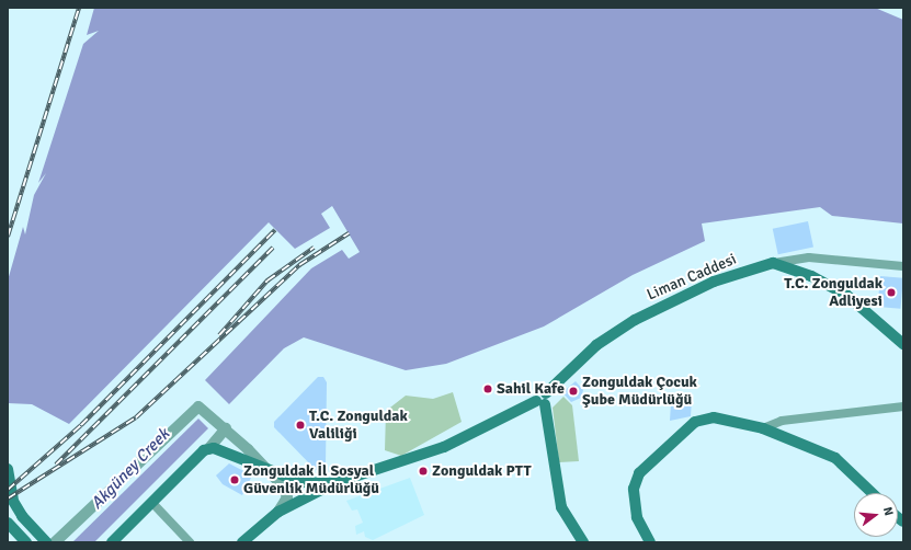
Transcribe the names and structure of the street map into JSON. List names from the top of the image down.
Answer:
{
  "streets": {
    "main road": ["Liman Caddesi"]
  },
  "water": ["Akgüney Creek"],
  "places": [
    "T.C. Zonguldak Adliyesi",
    "Sahil Kafe",
    "Zonguldak Çocuk Şube Müdürlüğü",
    "T.C. Zonguldak Valiliği",
    "Zonguldak PTT",
    "Zonguldak İl Sosyal Güvenlik Müdürlüğü"
  ],
  "north": "right"
}
